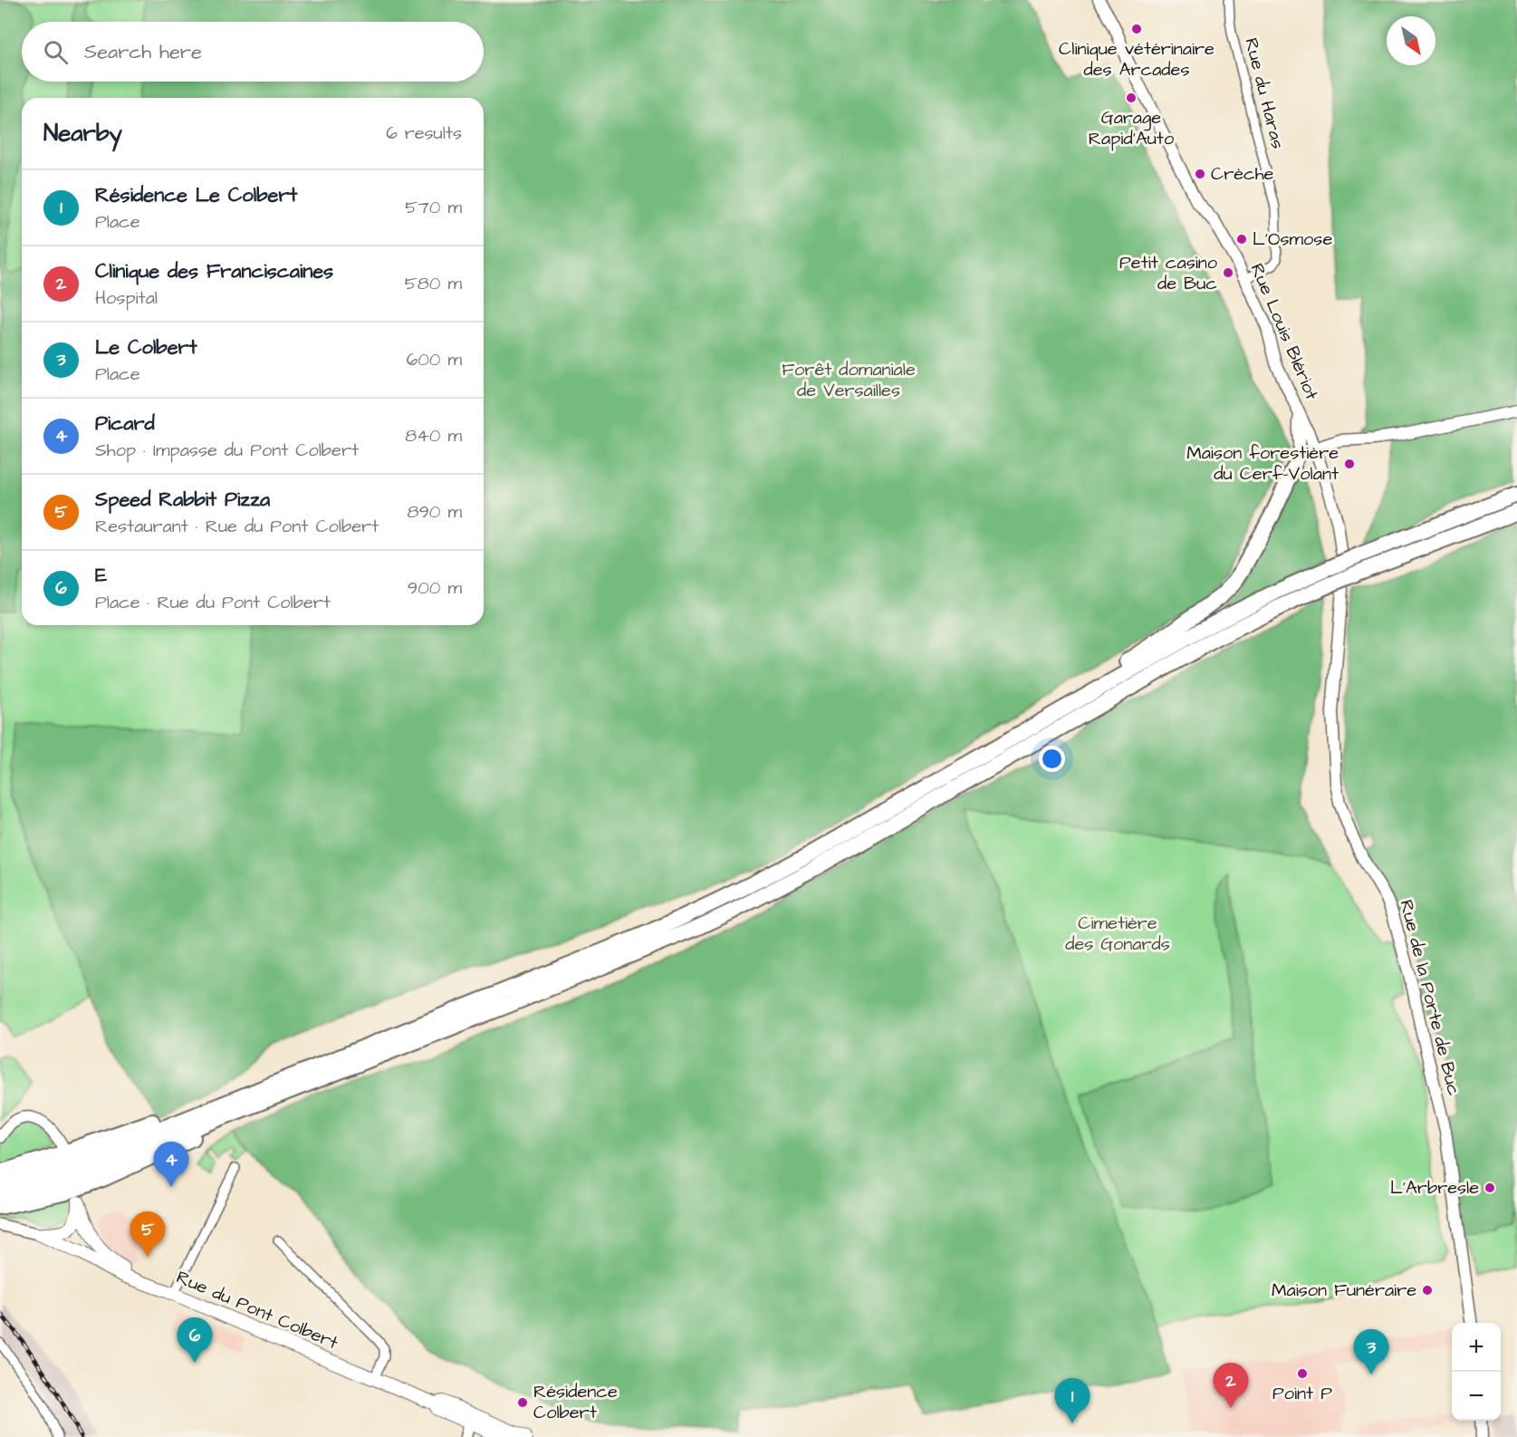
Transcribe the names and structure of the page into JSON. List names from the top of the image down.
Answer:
{
  "streets": {
    "main road": ["Rue Louis Blériot", "Rue de la Porte de Buc", "Rue du Pont Colbert"],
    "street": ["Rue du Haras"]
  },
  "crossings": [
    ["Rue du Haras", "Rue Louis Blériot"]
  ],
  "parks": ["Forêt domaniale de Versailles", "Cimetière des Gonards"],
  "places": [
    "Clinique vétérinaire des Arcades",
    "Garage Rapid'Auto",
    "Crèche",
    "L'Osmose",
    "Petit casino de Buc",
    "Maison forestière du Cerf-Volant",
    "L’Arbresle",
    "Maison Funéraire",
    "Point P",
    "Résidence Colbert"
  ],
  "north": "bottom right",
  "page": {
    "search": "Search here",
    "heading": ["Nearby", "6 results"],
    "list": [
      {
        "mark": "1",
        "name": "Résidence Le Colbert",
        "note": "Place",
        "value": "570 m"
      },
      {
        "mark": "2",
        "name": "Clinique des Franciscaines",
        "note": "Hospital",
        "value": "580 m"
      },
      {
        "mark": "3",
        "name": "Le Colbert",
        "note": "Place",
        "value": "600 m"
      },
      {
        "mark": "4",
        "name": "Picard",
        "note": "Shop · Impasse du Pont Colbert",
        "value": "840 m"
      },
      {
        "mark": "5",
        "name": "Speed Rabbit Pizza",
        "note": "Restaurant · Rue du Pont Colbert",
        "value": "890 m"
      },
      {
        "mark": "6",
        "name": "E",
        "note": "Place · Rue du Pont Colbert",
        "value": "900 m"
      }
    ],
    "pins": [
      "4",
      "5",
      "6",
      "3",
      "2",
      "1"
    ],
    "map_buttons": ["+", "−"]
  }
}
